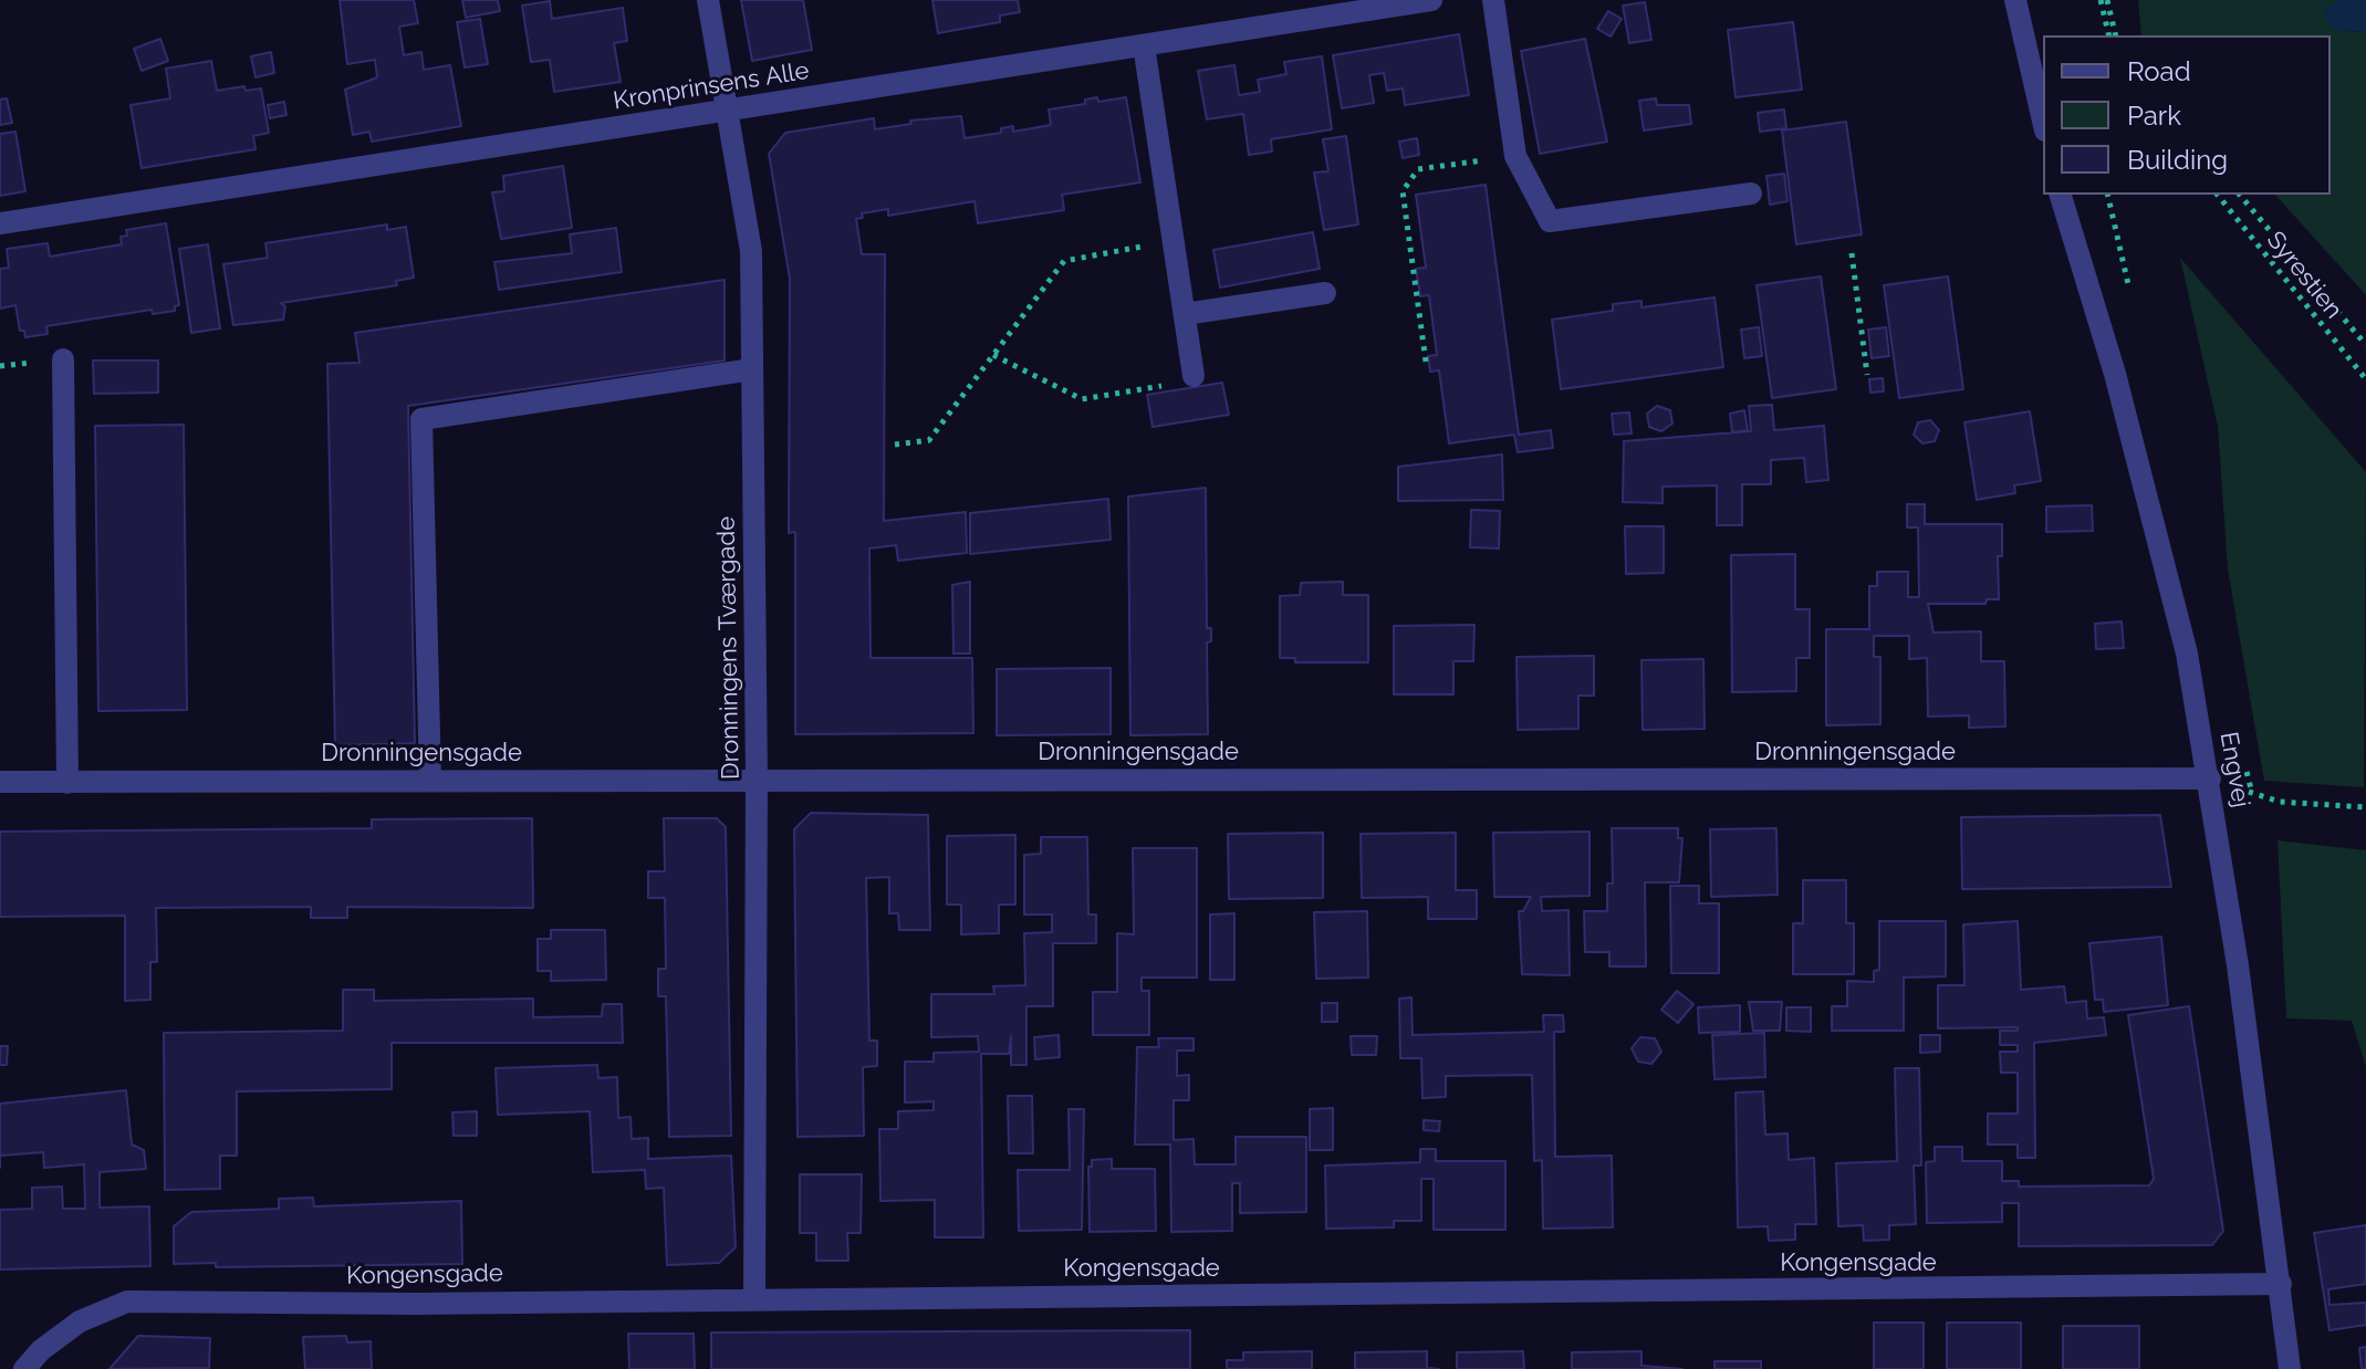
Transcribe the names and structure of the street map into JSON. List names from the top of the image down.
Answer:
{
  "streets": {
    "street": [
      "Kronprinsens Alle",
      "Dronningens Tværgade",
      "Dronningensgade",
      "Engvej",
      "Kongensgade"
    ],
    "path": ["Syrestien"]
  },
  "crossings": [
    ["Kronprinsens Alle", "Dronningens Tværgade"],
    ["Dronningens Tværgade", "Dronningensgade"],
    ["Dronningens Tværgade", "Kongensgade"],
    ["Dronningensgade", "Engvej"],
    ["Engvej", "Kongensgade"]
  ],
  "legend": ["Road", "Park", "Building"]
}
